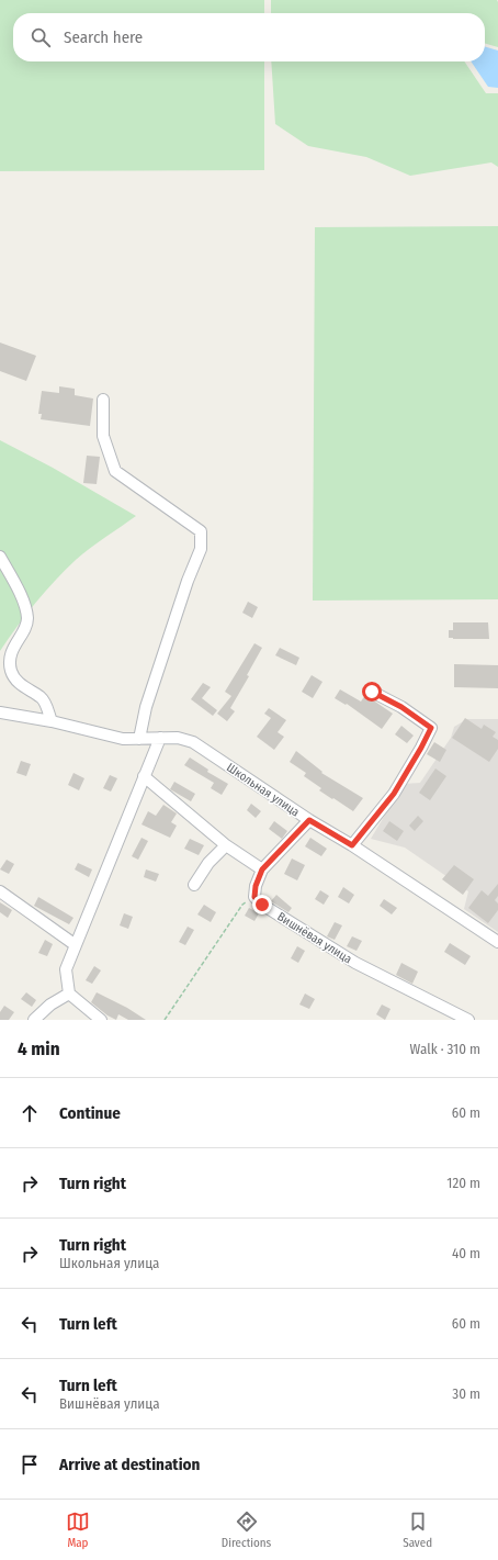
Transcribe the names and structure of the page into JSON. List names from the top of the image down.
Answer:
{
  "streets": {
    "street": ["Школьная улица", "Вишнёвая улица"]
  },
  "page": {
    "search": "Search here",
    "heading": ["4 min", "Walk · 310 m"],
    "list": [
      ["Continue", "60 m"],
      ["Turn right", "120 m"],
      ["Turn right", "Школьная улица", "40 m"],
      ["Turn left", "60 m"],
      ["Turn left", "Вишнёвая улица", "30 m"],
      "Arrive at destination"
    ],
    "nav": ["Map", "Directions", "Saved"]
  }
}
